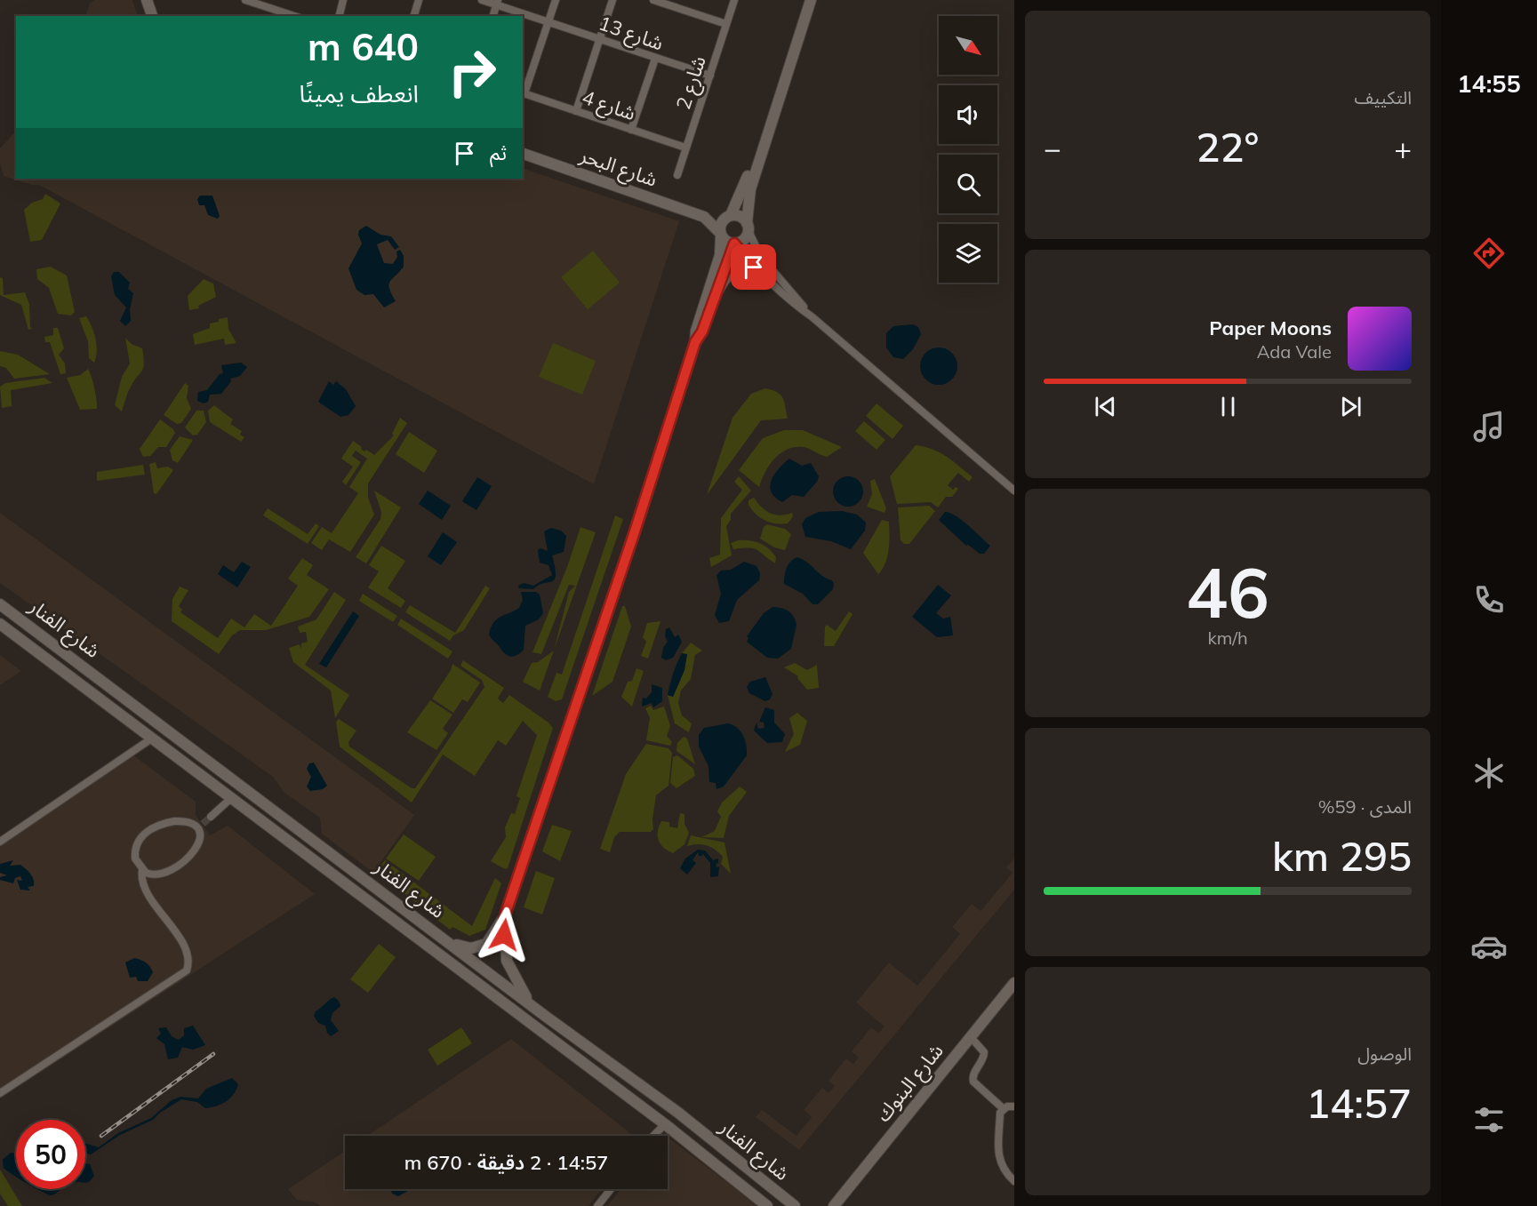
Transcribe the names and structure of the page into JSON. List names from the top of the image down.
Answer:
{
  "streets": {
    "main road": ["شارع البحر", "شارع الفنار", "شارع البنوك"],
    "street": ["شارع 13", "شارع 2", "شارع 4"]
  },
  "crossings": [
    ["شارع 13", "شارع 2"],
    ["شارع 2", "شارع 4"]
  ],
  "north": "bottom right",
  "page": {
    "tabs": "14:55",
    "tile": [
      "التكييف",
      ["46", "km/h"],
      ["المدى · 59%", "295 km"],
      ["الوصول", "14:57"]
    ],
    "turn": ["640 m", "انعطف يمينًا"],
    "heat": ["−", "22°", "+"],
    "then": "ثم",
    "song": ["Paper Moons", "Ada Vale"],
    "limit": "50",
    "trip": "14:57 · 2 دقيقة · 670 m"
  }
}
